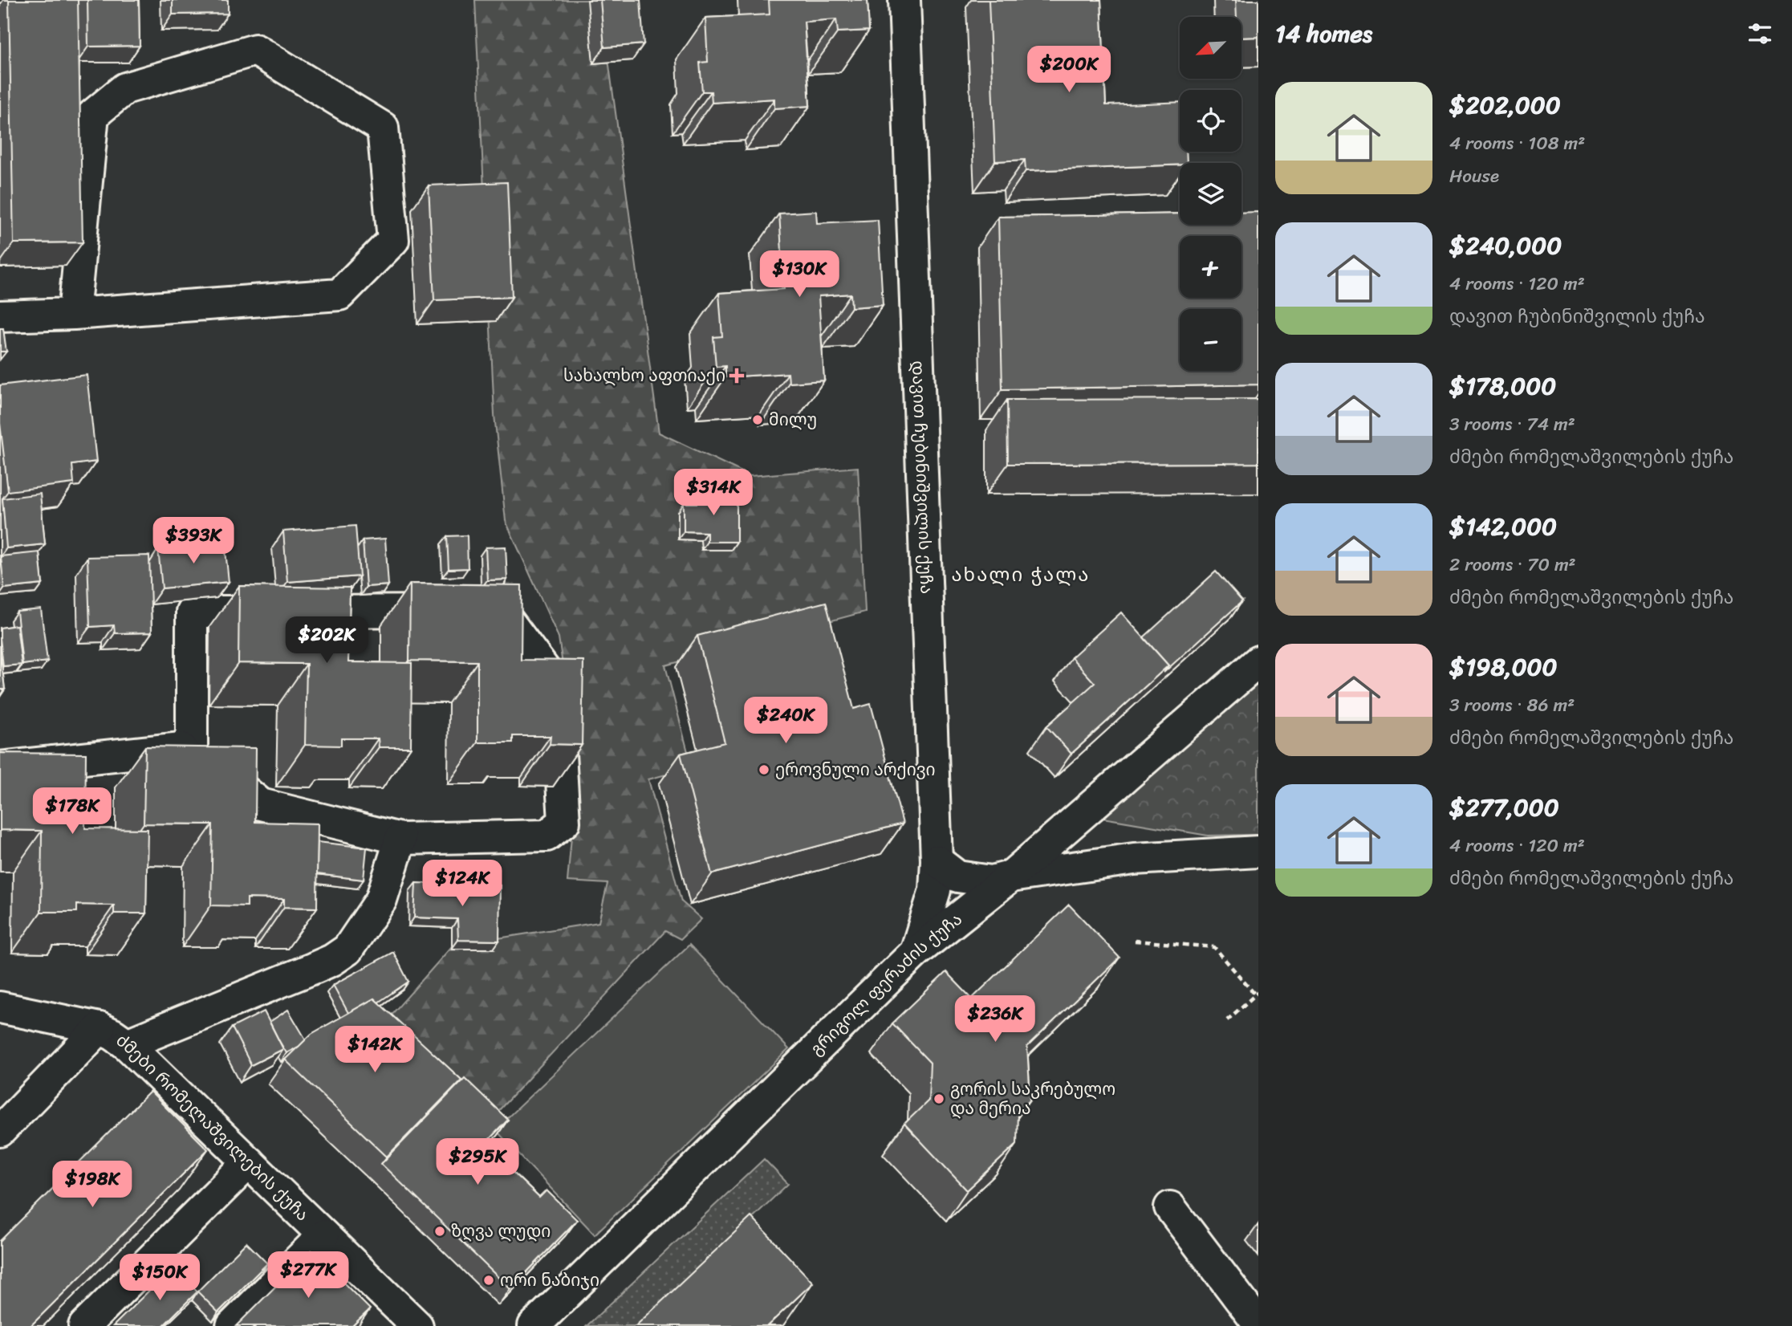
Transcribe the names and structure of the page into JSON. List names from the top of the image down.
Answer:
{
  "streets": {
    "street": ["დავით ჩუბინიშვილის ქუჩა", "გრიგოლ ფერაძის ქუჩა", "ძმები რომელაშვილების ქუჩა"]
  },
  "crossings": [
    ["დავით ჩუბინიშვილის ქუჩა", "გრიგოლ ფერაძის ქუჩა"]
  ],
  "districts": ["ახალი ჭალა"],
  "places": {
    "health": ["სახალხო აფთიაქი"],
    "other": [
      "მილუ",
      "ეროვნული არქივი",
      "გორის საკრებულო და მერია",
      "ზღვა ლუდი",
      "ორი ნაბიჯი"
    ]
  },
  "north": "bottom left",
  "page": {
    "heading": "14 homes",
    "map_buttons": ["+", "−"],
    "price": [
      "$200K",
      "$130K",
      "$314K",
      "$393K",
      "$202K",
      "$240K",
      "$178K",
      "$124K",
      "$236K",
      "$142K",
      "$295K",
      "$198K",
      "$277K",
      "$150K"
    ],
    "list": [
      {
        "name": "$202,000",
        "note": "4 rooms · 108 m² · House"
      },
      {
        "name": "$240,000",
        "note": "4 rooms · 120 m² · დავით ჩუბინიშვილის ქუჩა"
      },
      {
        "name": "$178,000",
        "note": "3 rooms · 74 m² · ძმები რომელაშვილების ქუჩა"
      },
      {
        "name": "$142,000",
        "note": "2 rooms · 70 m² · ძმები რომელაშვილების ქუჩა"
      },
      {
        "name": "$198,000",
        "note": "3 rooms · 86 m² · ძმები რომელაშვილების ქუჩა"
      },
      {
        "name": "$277,000",
        "note": "4 rooms · 120 m² · ძმები რომელაშვილების ქუჩა"
      }
    ]
  }
}
